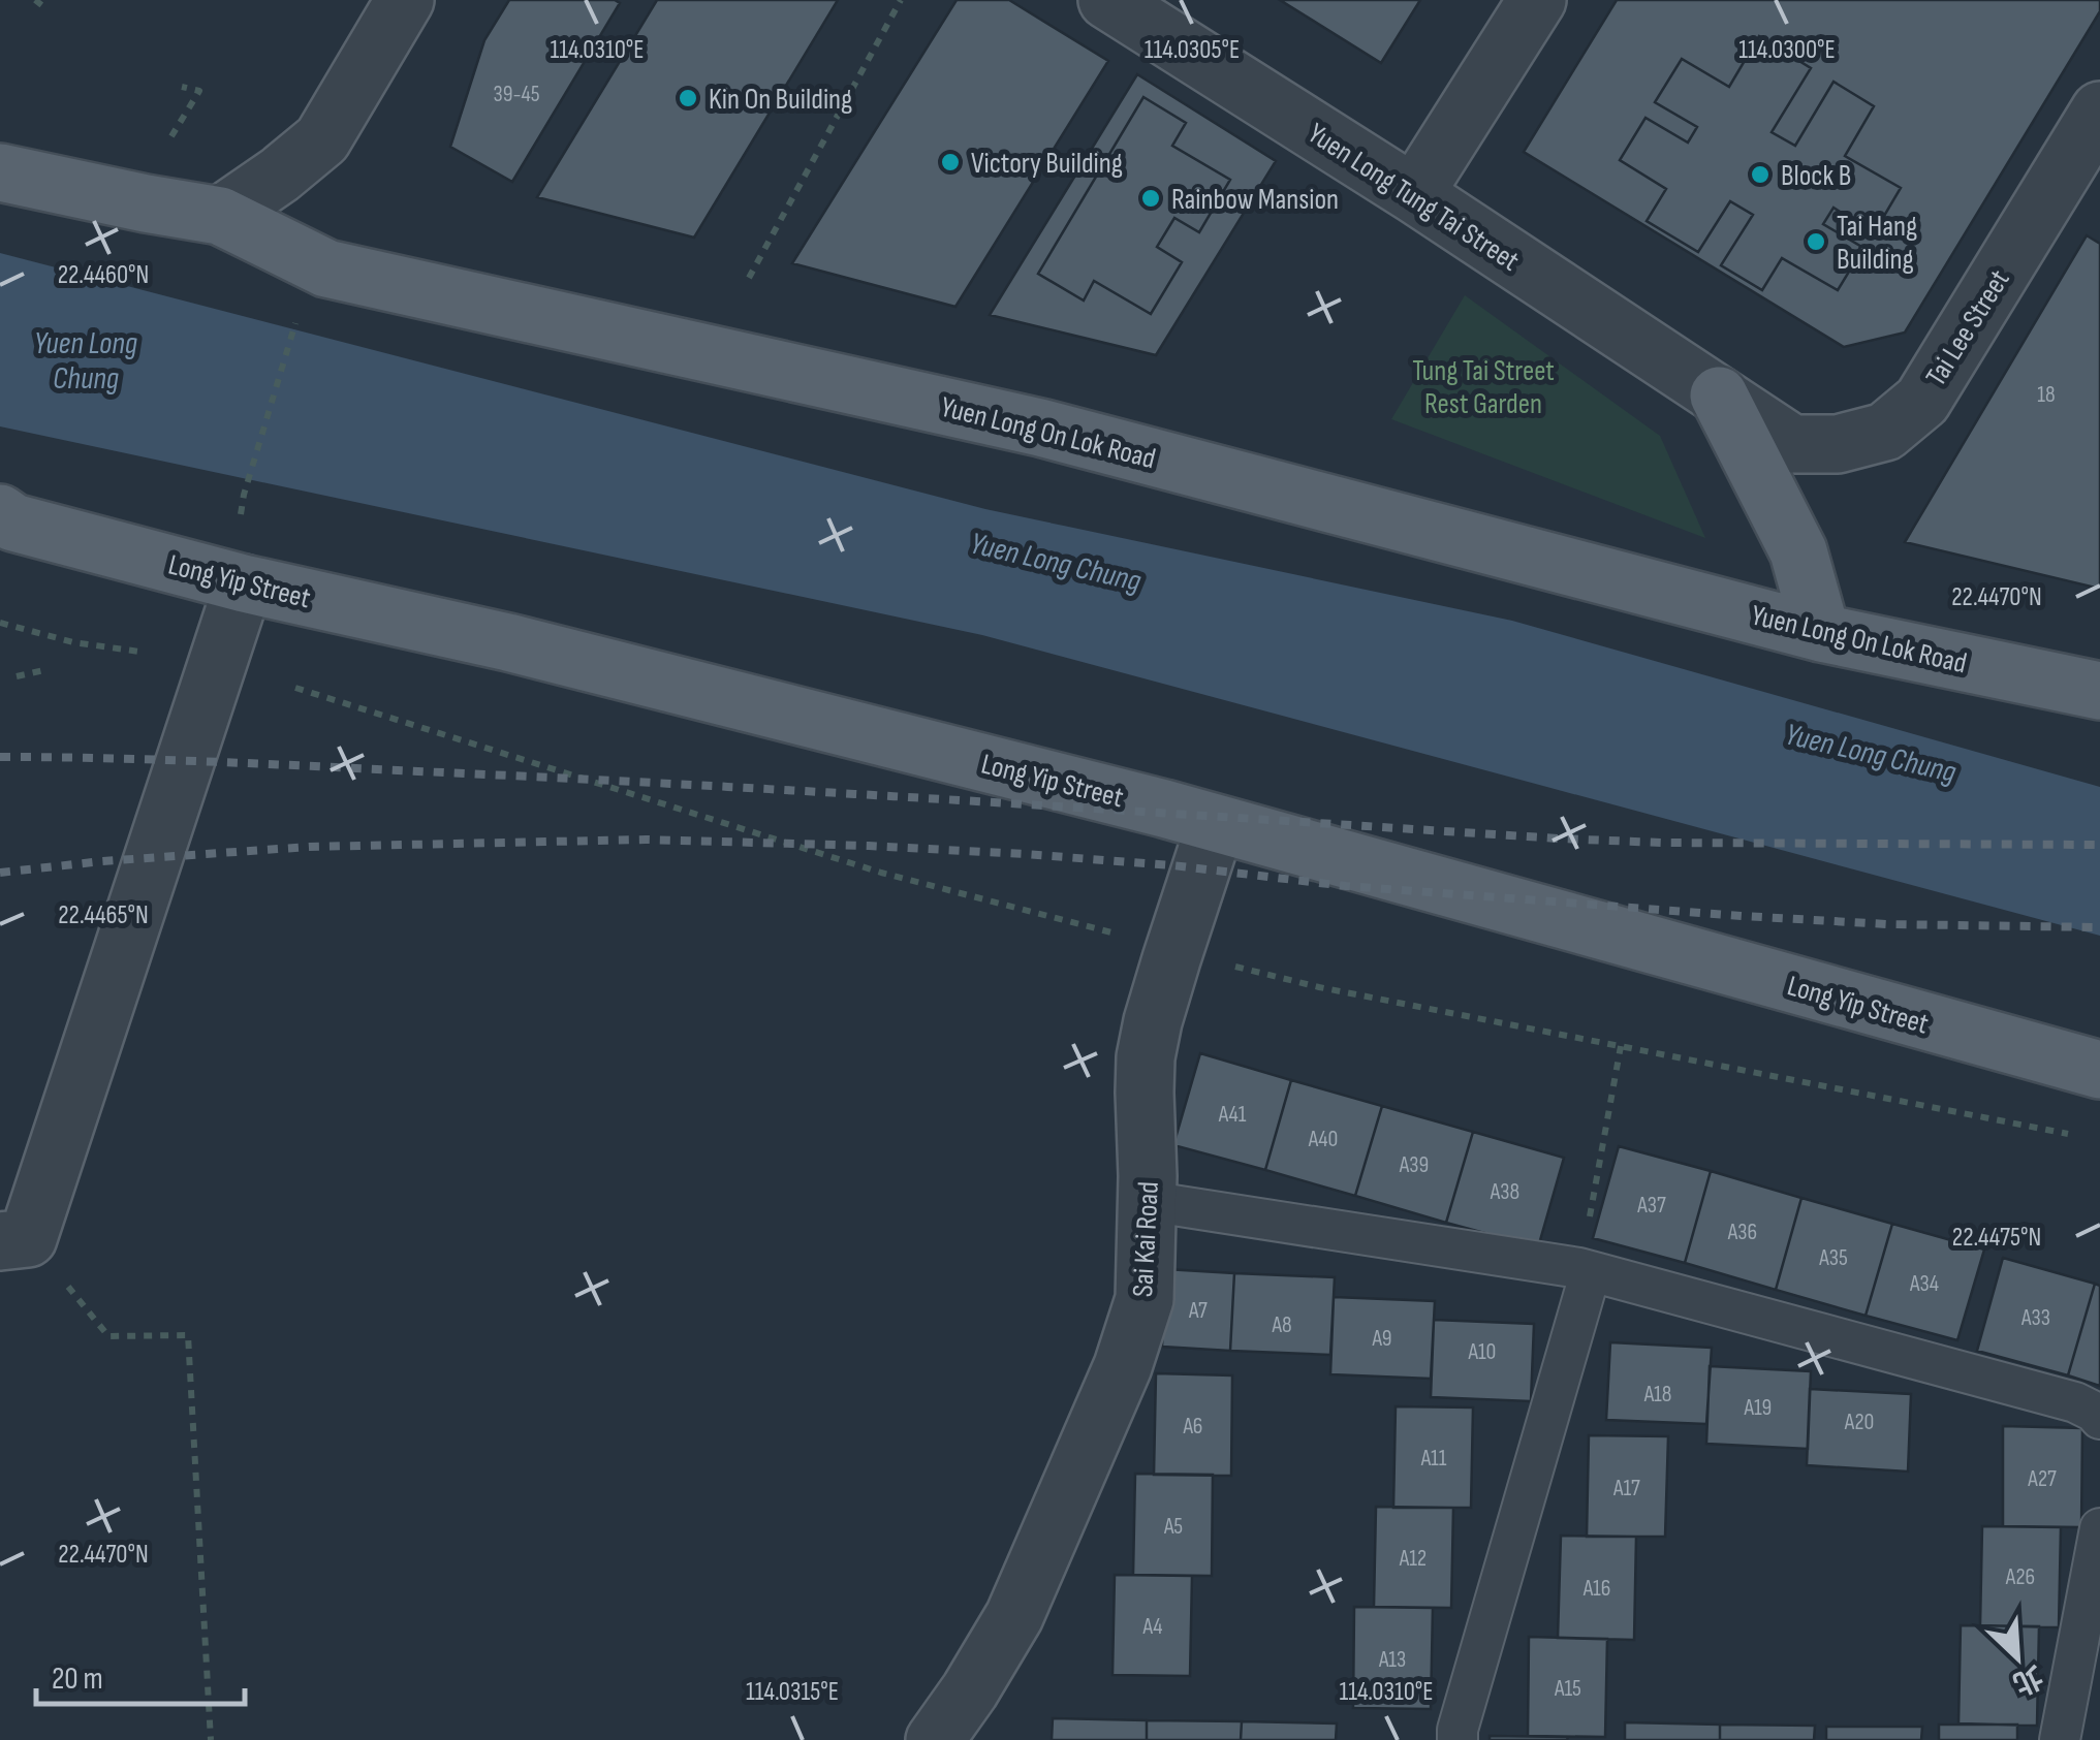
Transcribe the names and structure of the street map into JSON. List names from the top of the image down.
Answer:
{
  "streets": {
    "main road": ["Yuen Long On Lok Road", "Long Yip Street"],
    "street": ["Yuen Long Tung Tai Street", "Tai Lee Street", "Sai Kai Road"]
  },
  "crossings": [
    ["Yuen Long Tung Tai Street", "Tai Lee Street"],
    ["Long Yip Street", "Sai Kai Road"]
  ],
  "water": ["Yuen Long Chung"],
  "parks": ["Tung Tai Street Rest Garden"],
  "places": [
    "Kin On Building",
    "Victory Building",
    "Block B",
    "Rainbow Mansion",
    "Tai Hang Building"
  ],
  "house_numbers": [
    "39-45",
    "18",
    "A41",
    "A40",
    "A39",
    "A38",
    "A37",
    "A36",
    "A35",
    "A34",
    "A7",
    "A33",
    "A8",
    "A9",
    "A10",
    "A18",
    "A19",
    "A20",
    "A6",
    "A11",
    "A27",
    "A17",
    "A5",
    "A12",
    "A26",
    "A16",
    "A4",
    "A13",
    "A15"
  ],
  "scale_bar": "20 m",
  "north": "bottom right",
  "coordinates": [
    "114.0310°E",
    "114.0305°E",
    "114.0300°E",
    "22.4460°N",
    "22.4470°N",
    "22.4465°N",
    "22.4475°N",
    "114.0315°E"
  ]
}
